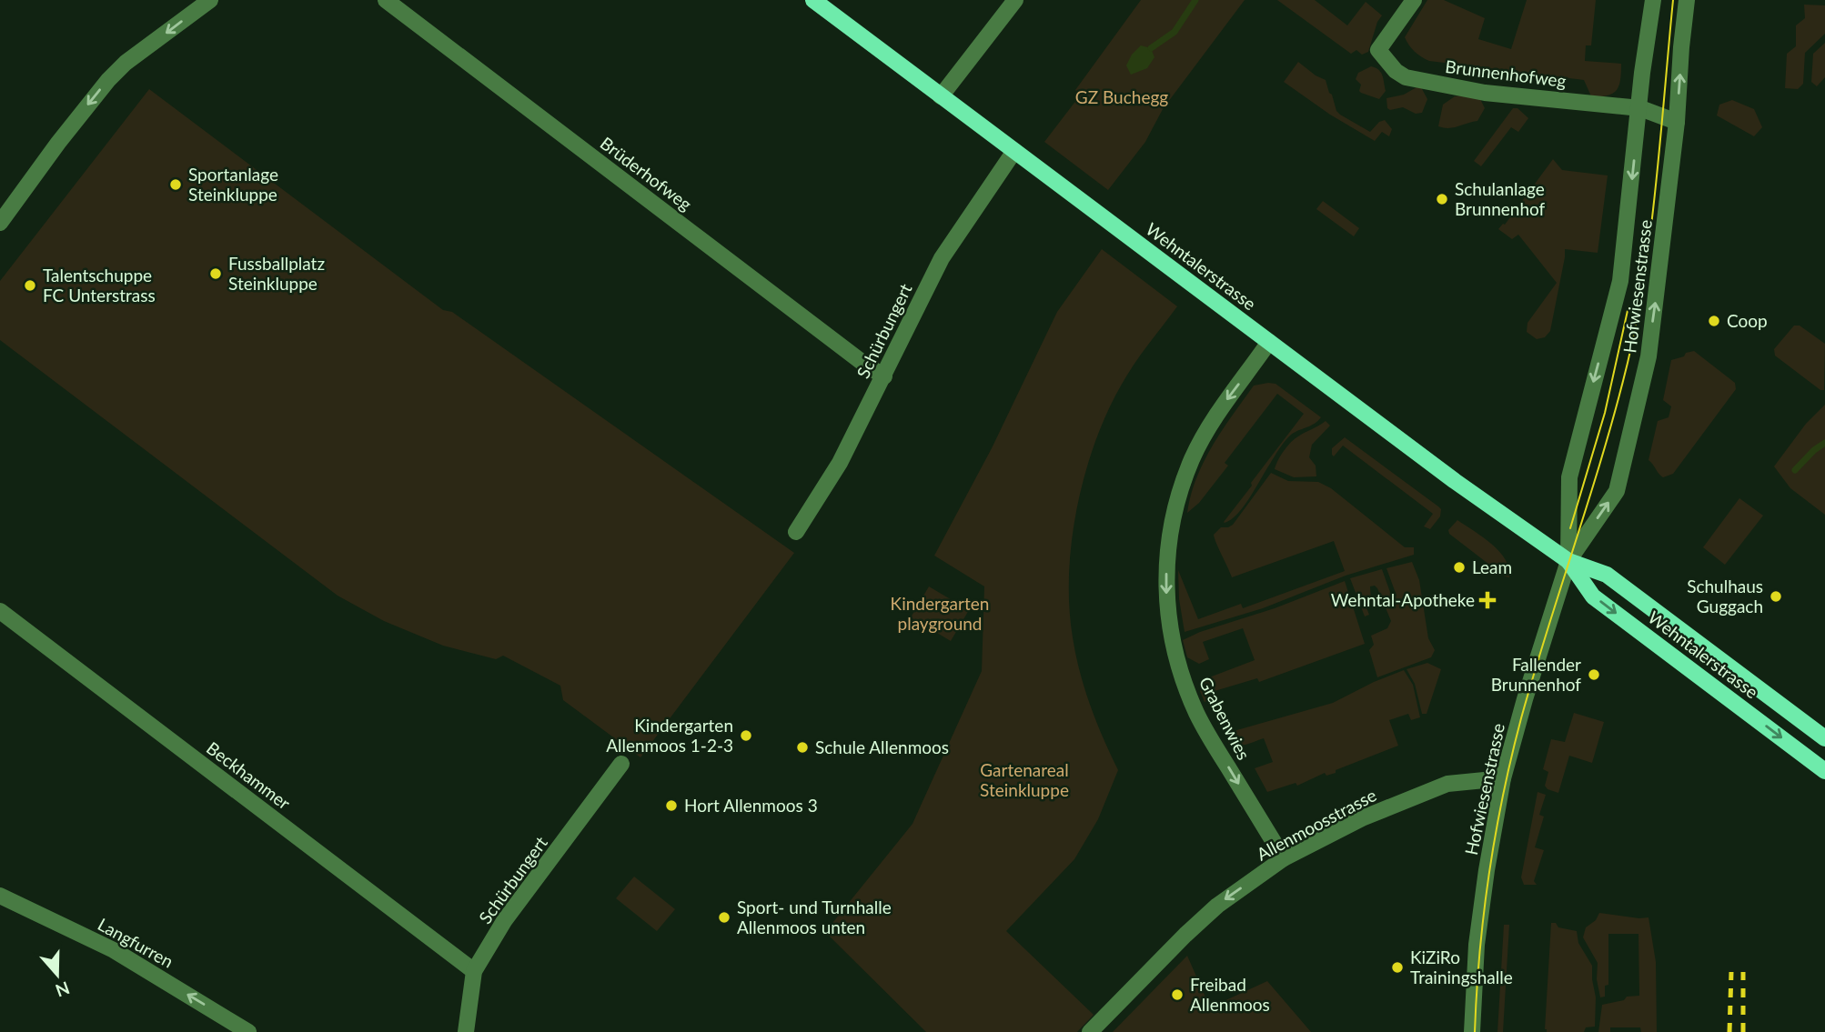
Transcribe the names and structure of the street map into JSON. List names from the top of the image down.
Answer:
{
  "streets": {
    "main road": ["Wehntalerstrasse"],
    "street": [
      "Brunnenhofweg",
      "Brüderhofweg",
      "Hofwiesenstrasse",
      "Schürbungert",
      "Grabenwies",
      "Beckhammer",
      "Allenmoosstrasse",
      "Langfurren"
    ]
  },
  "crossings": [
    ["Brunnenhofweg", "Hofwiesenstrasse"],
    ["Brüderhofweg", "Schürbungert"],
    ["Wehntalerstrasse", "Hofwiesenstrasse"],
    ["Wehntalerstrasse", "Schürbungert"],
    ["Wehntalerstrasse", "Grabenwies"],
    ["Hofwiesenstrasse", "Allenmoosstrasse"],
    ["Schürbungert", "Beckhammer"],
    ["Grabenwies", "Allenmoosstrasse"]
  ],
  "one_way": ["Grabenwies", "Allenmoosstrasse", "Langfurren"],
  "parks": ["GZ Buchegg", "Kindergarten playground", "Gartenareal Steinkluppe"],
  "places": {
    "other": [
      "Sportanlage Steinkluppe",
      "Schulanlage Brunnenhof",
      "Fussballplatz Steinkluppe",
      "Talentschuppe FC Unterstrass",
      "Coop",
      "Leam",
      "Schulhaus Guggach",
      "Fallender Brunnenhof",
      "Kindergarten Allenmoos 1-2-3",
      "Schule Allenmoos",
      "Hort Allenmoos 3",
      "Sport- und Turnhalle Allenmoos unten",
      "KiZiRo Trainingshalle",
      "Freibad Allenmoos"
    ],
    "health": ["Wehntal-Apotheke"]
  },
  "north": "bottom"
}
